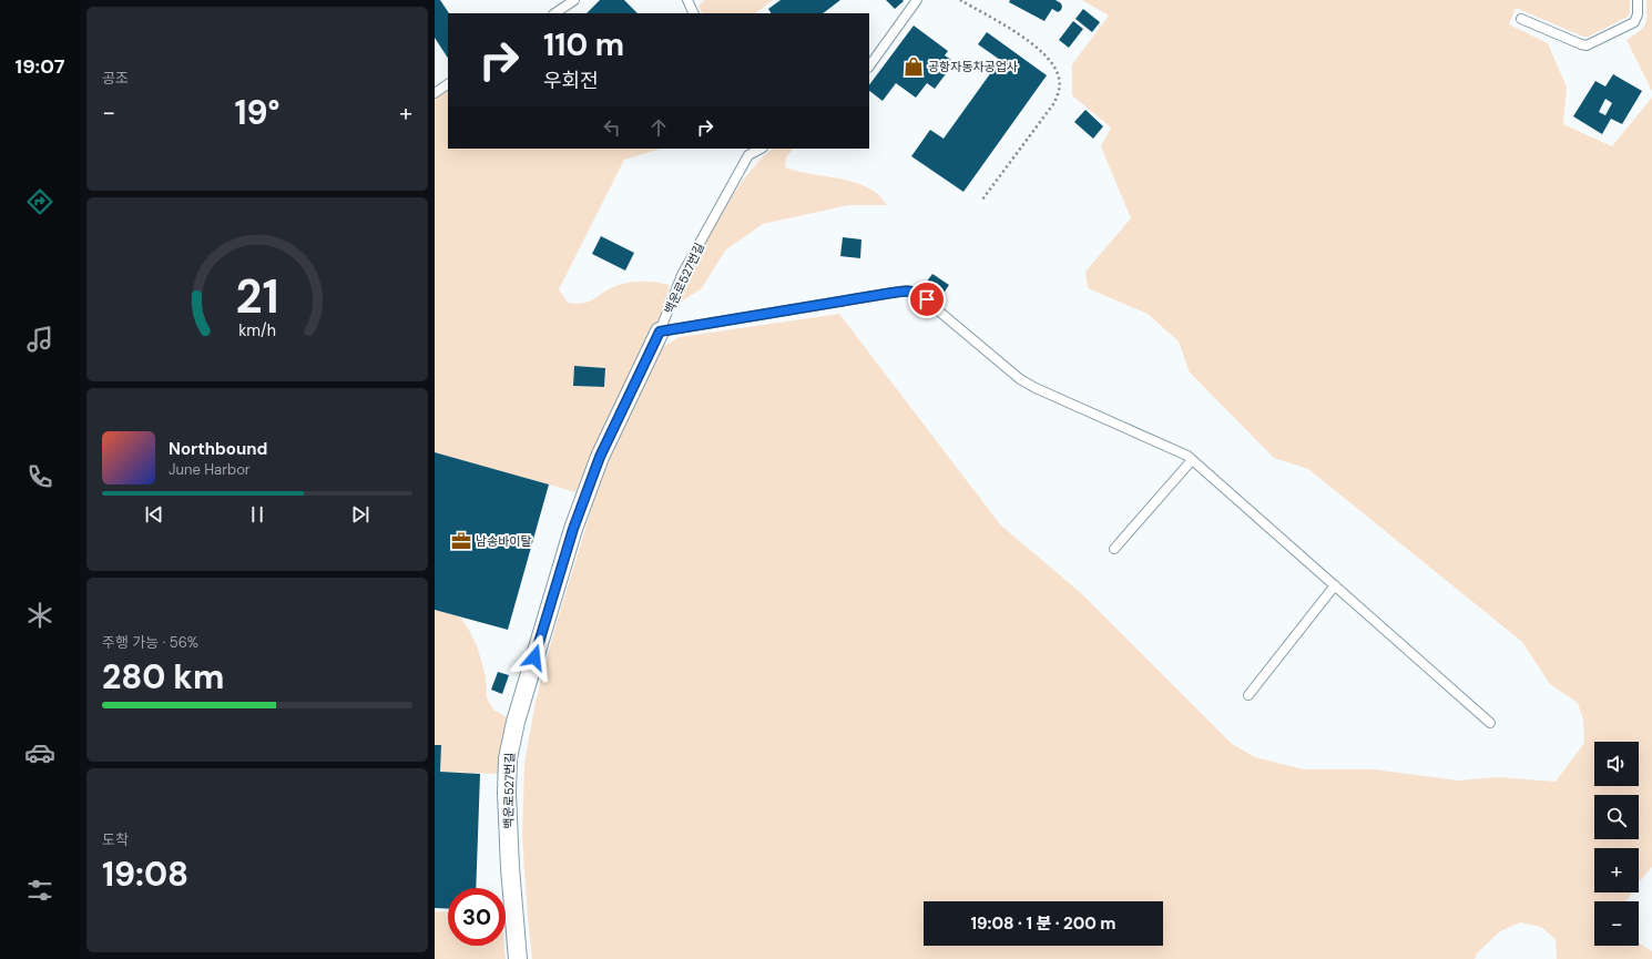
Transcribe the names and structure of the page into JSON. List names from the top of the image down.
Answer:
{
  "streets": {
    "street": ["백운로527번길"]
  },
  "places": {
    "shop": ["공항자동차공업사"],
    "office": ["남송바이탈"]
  },
  "page": {
    "tabs": "19:07",
    "tile": [
      "공조",
      ["주행 가능 · 56%", "280 km"],
      ["도착", "19:08"]
    ],
    "turn": ["110 m", "우회전"],
    "heat": ["−", "19°", "+"],
    "song": ["Northbound", "June Harbor"],
    "map_buttons": ["+", "−"],
    "limit": "30",
    "trip": "19:08 · 1 분 · 200 m",
    "gauge": ["21", "km/h"]
  }
}
